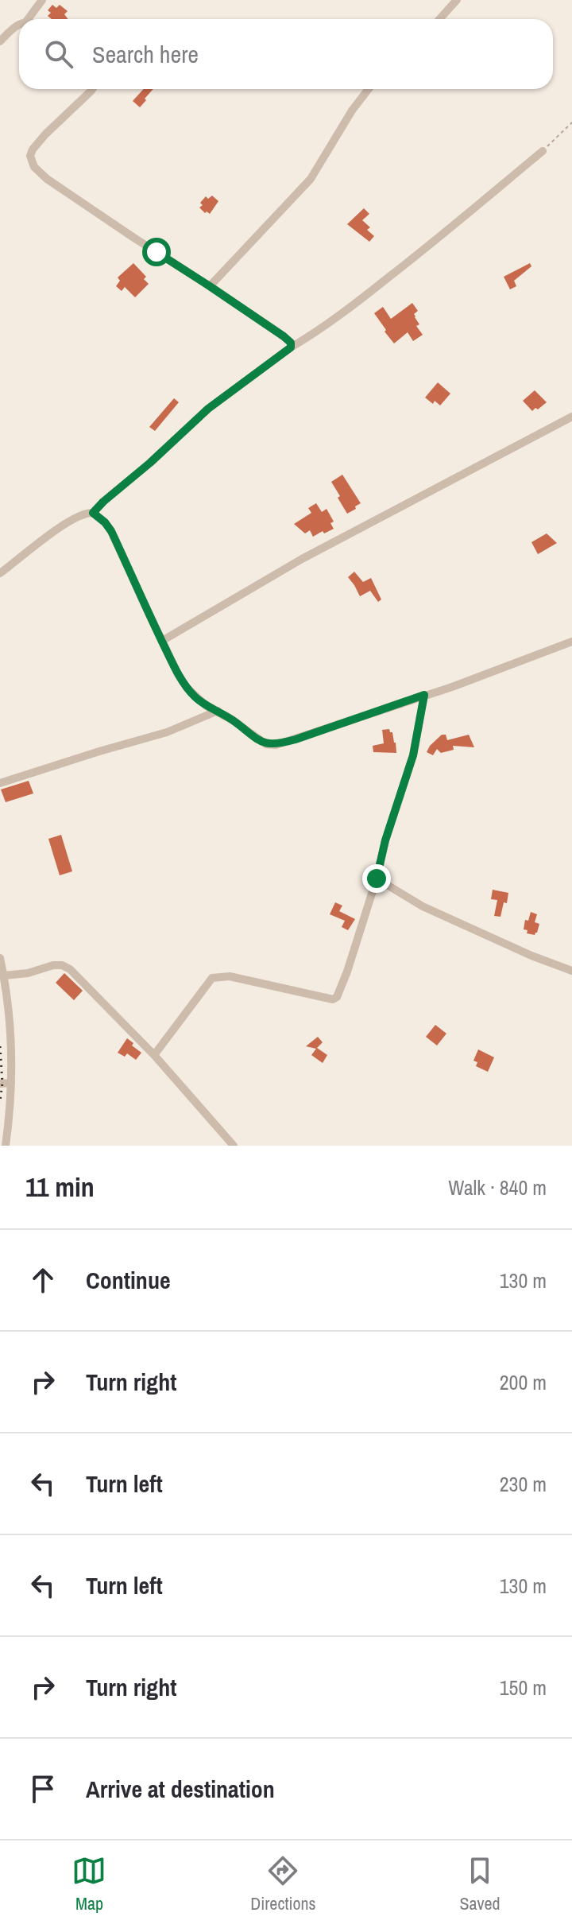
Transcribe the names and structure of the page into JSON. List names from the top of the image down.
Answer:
{
  "page": {
    "search": "Search here",
    "heading": ["11 min", "Walk · 840 m"],
    "list": [
      ["Continue", "130 m"],
      ["Turn right", "200 m"],
      ["Turn left", "230 m"],
      ["Turn left", "130 m"],
      ["Turn right", "150 m"],
      "Arrive at destination"
    ],
    "nav": ["Map", "Directions", "Saved"]
  }
}
